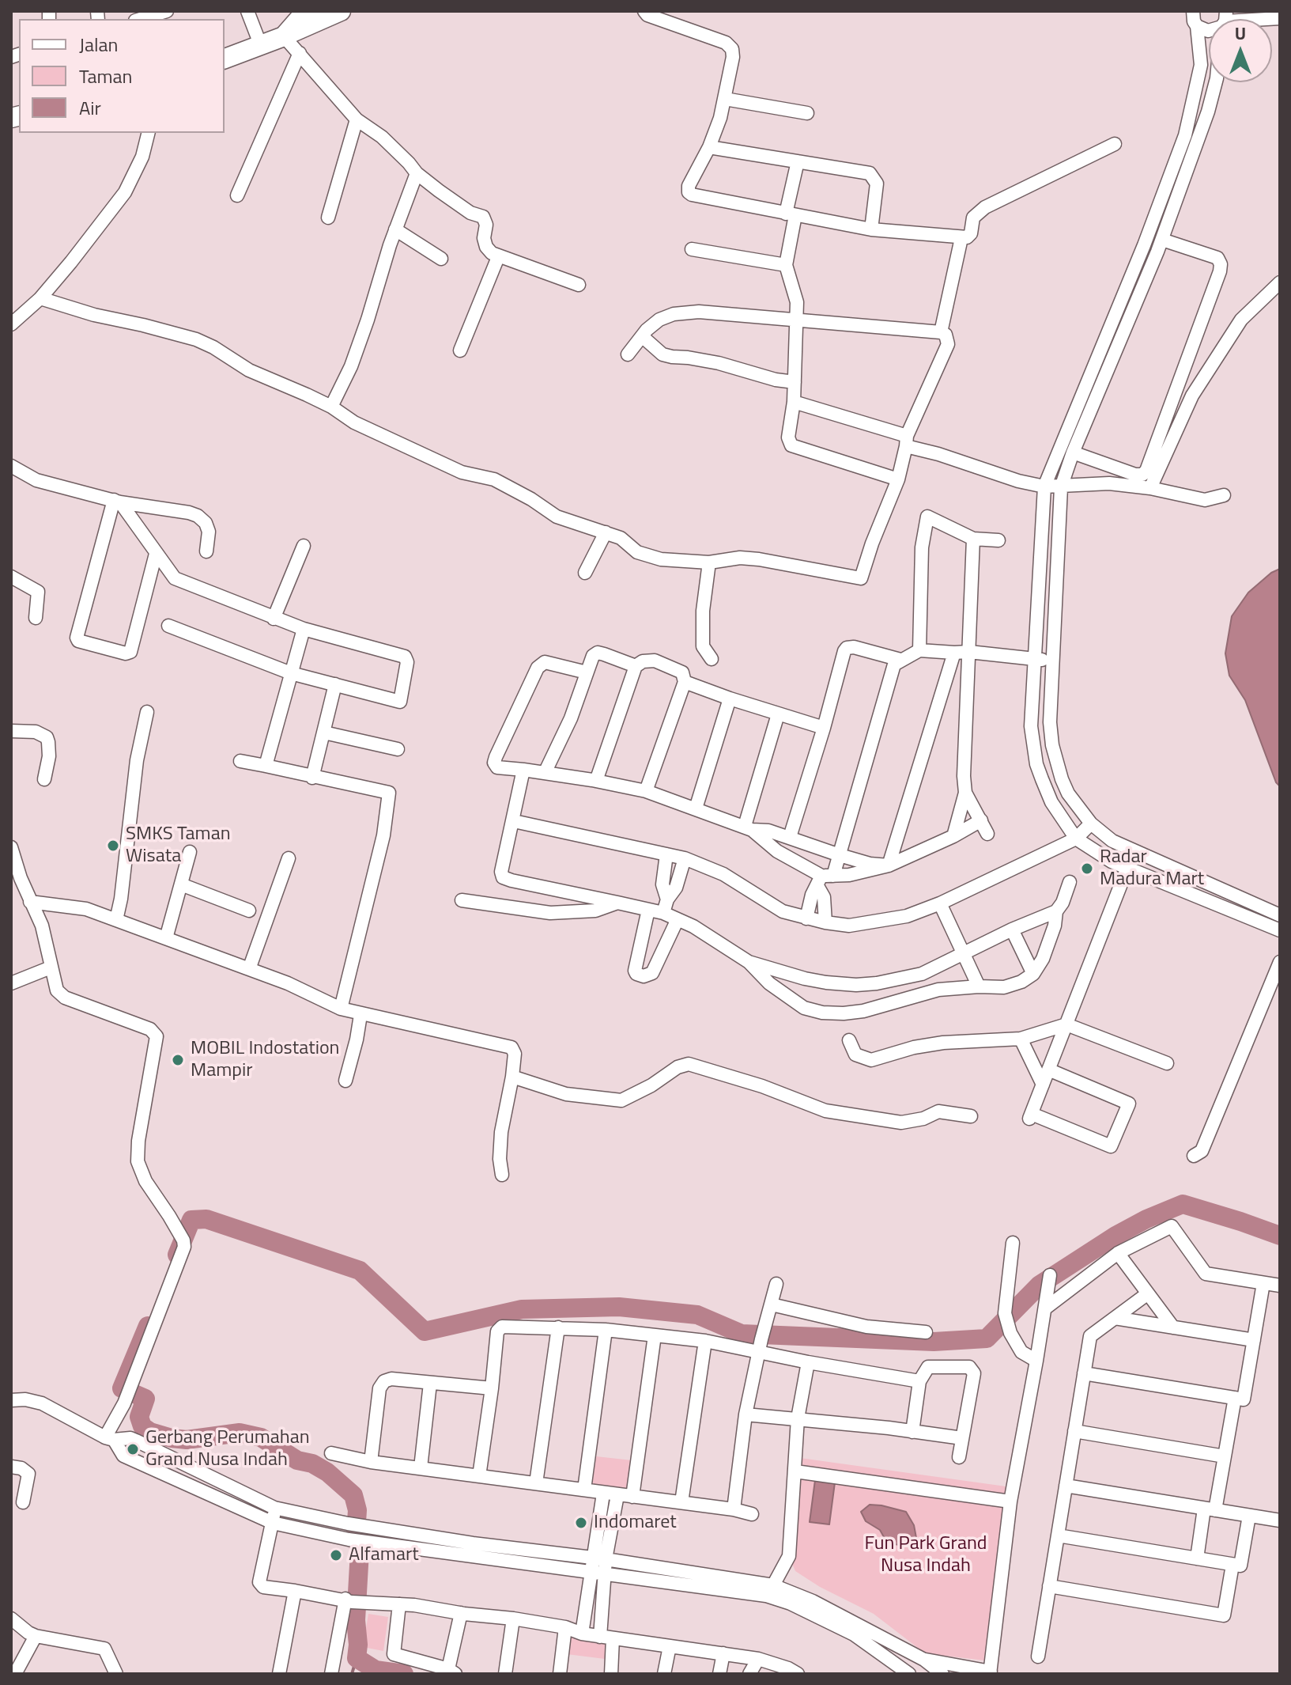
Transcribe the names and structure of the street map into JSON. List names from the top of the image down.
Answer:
{
  "parks": ["Fun Park Grand Nusa Indah"],
  "places": [
    "SMKS Taman Wisata",
    "Radar Madura Mart",
    "MOBIL Indostation Mampir",
    "Gerbang Perumahan Grand Nusa Indah",
    "Indomaret",
    "Alfamart"
  ],
  "legend": ["Jalan", "Taman", "Air"],
  "north": "top"
}
